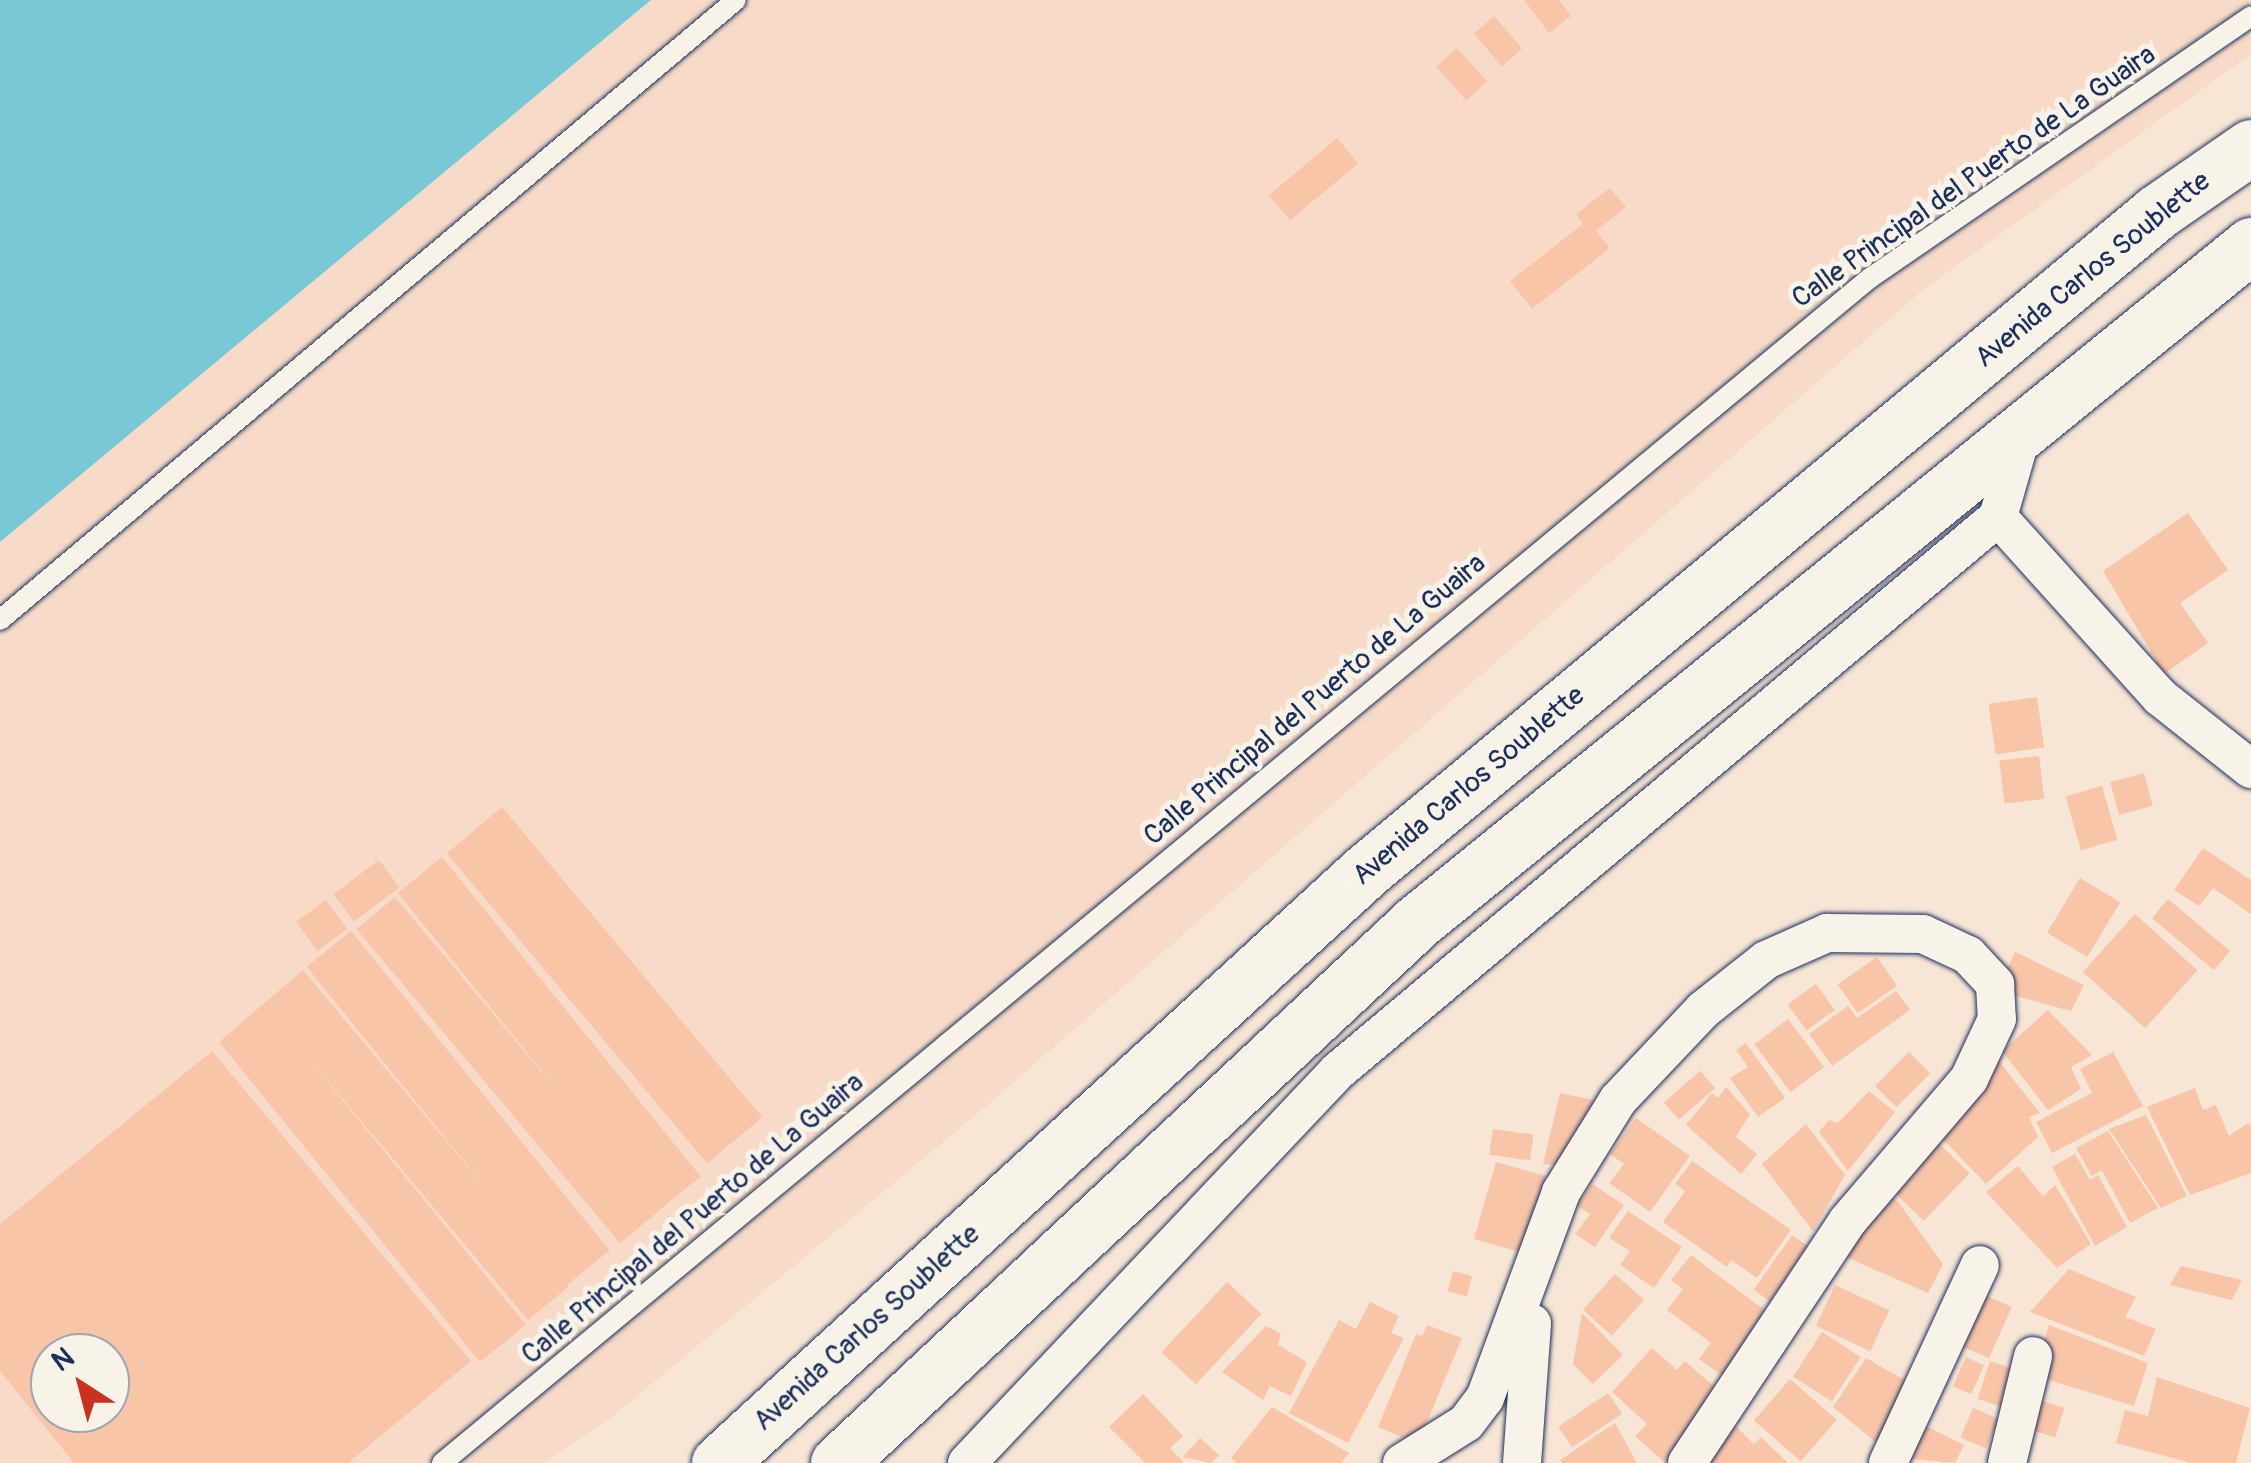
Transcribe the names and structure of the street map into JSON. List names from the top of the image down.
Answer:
{
  "streets": {
    "main road": ["Avenida Carlos Soublette"],
    "lane": ["Calle Principal del Puerto de La Guaira"]
  },
  "north": "top left"
}
